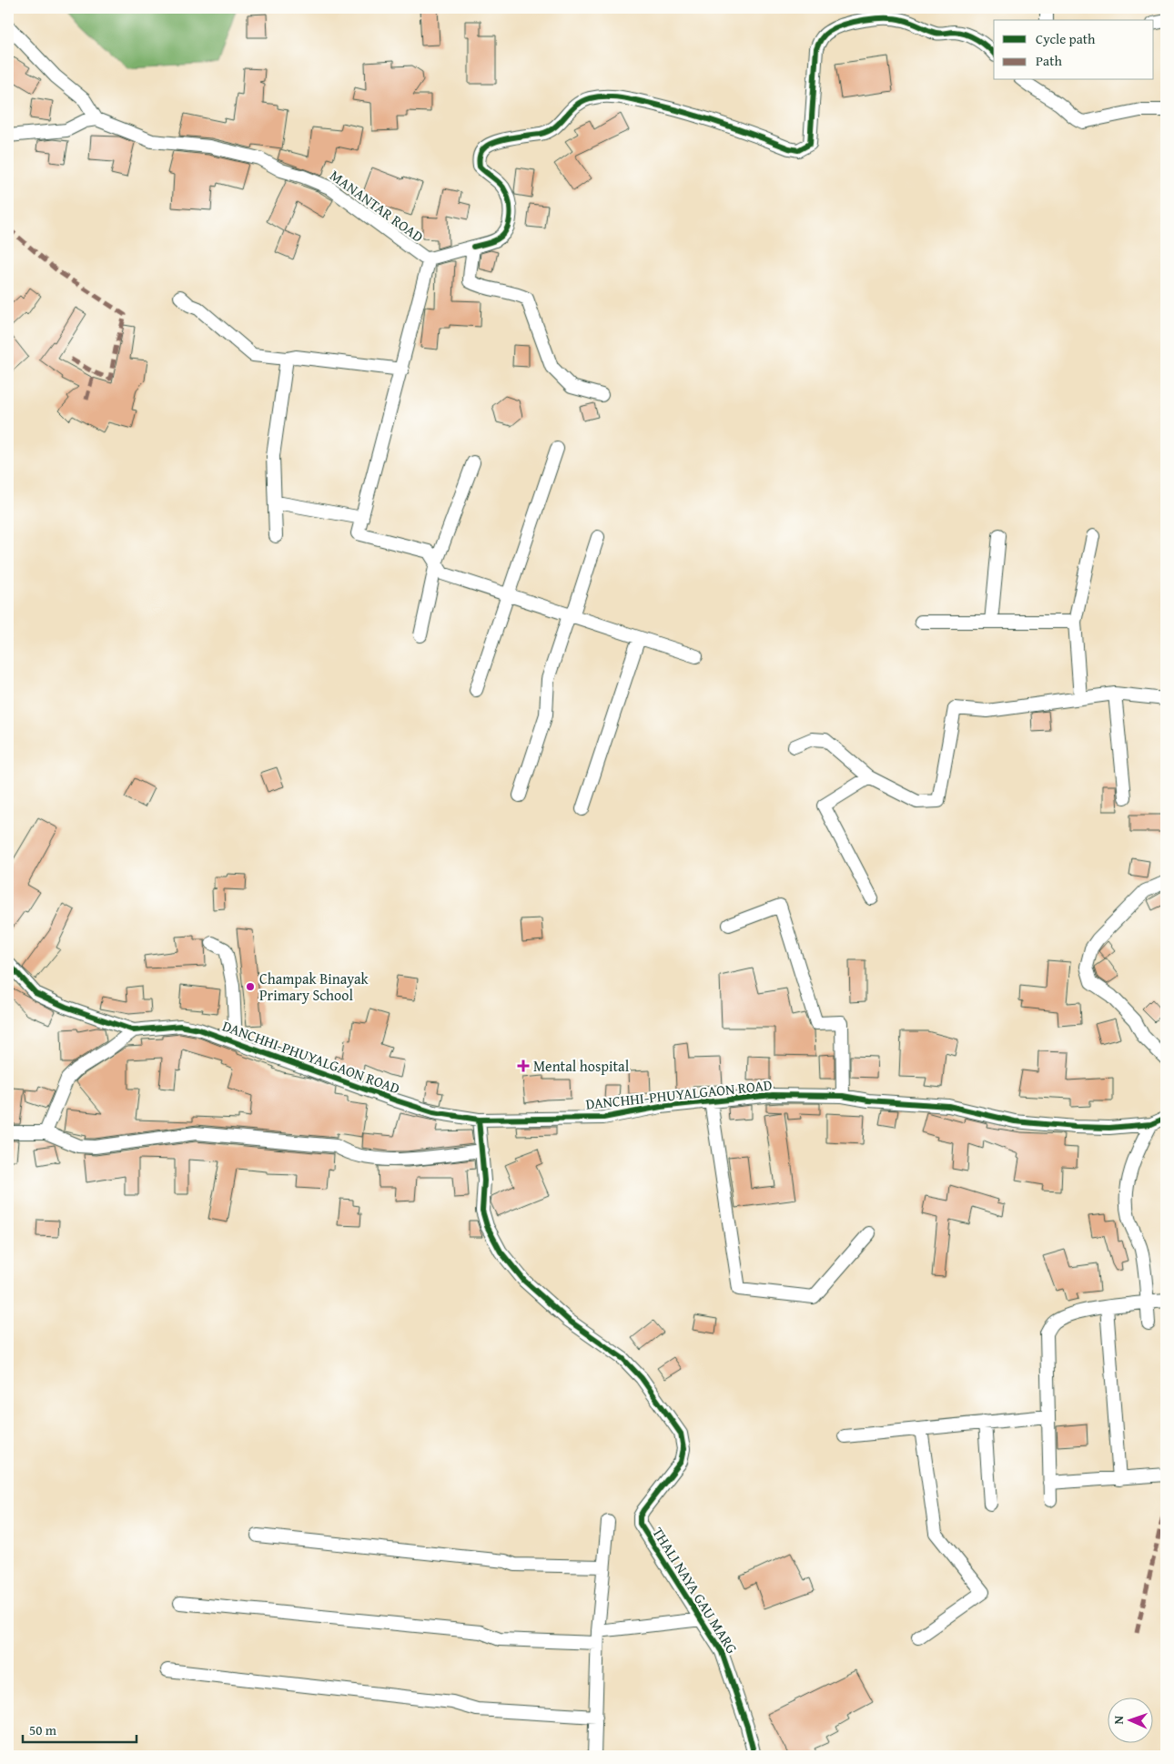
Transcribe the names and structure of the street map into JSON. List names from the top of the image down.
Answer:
{
  "streets": {
    "street": ["MANANTAR ROAD", "DANCHHI-PHUYALGAON ROAD", "THALI NAYA GAU MARG"]
  },
  "crossings": [
    ["DANCHHI-PHUYALGAON ROAD", "THALI NAYA GAU MARG"]
  ],
  "places": {
    "other": ["Champak Binayak Primary School"],
    "health": ["Mental hospital"]
  },
  "legend": ["Cycle path", "Path"],
  "scale_bar": "50 m",
  "north": "left"
}
